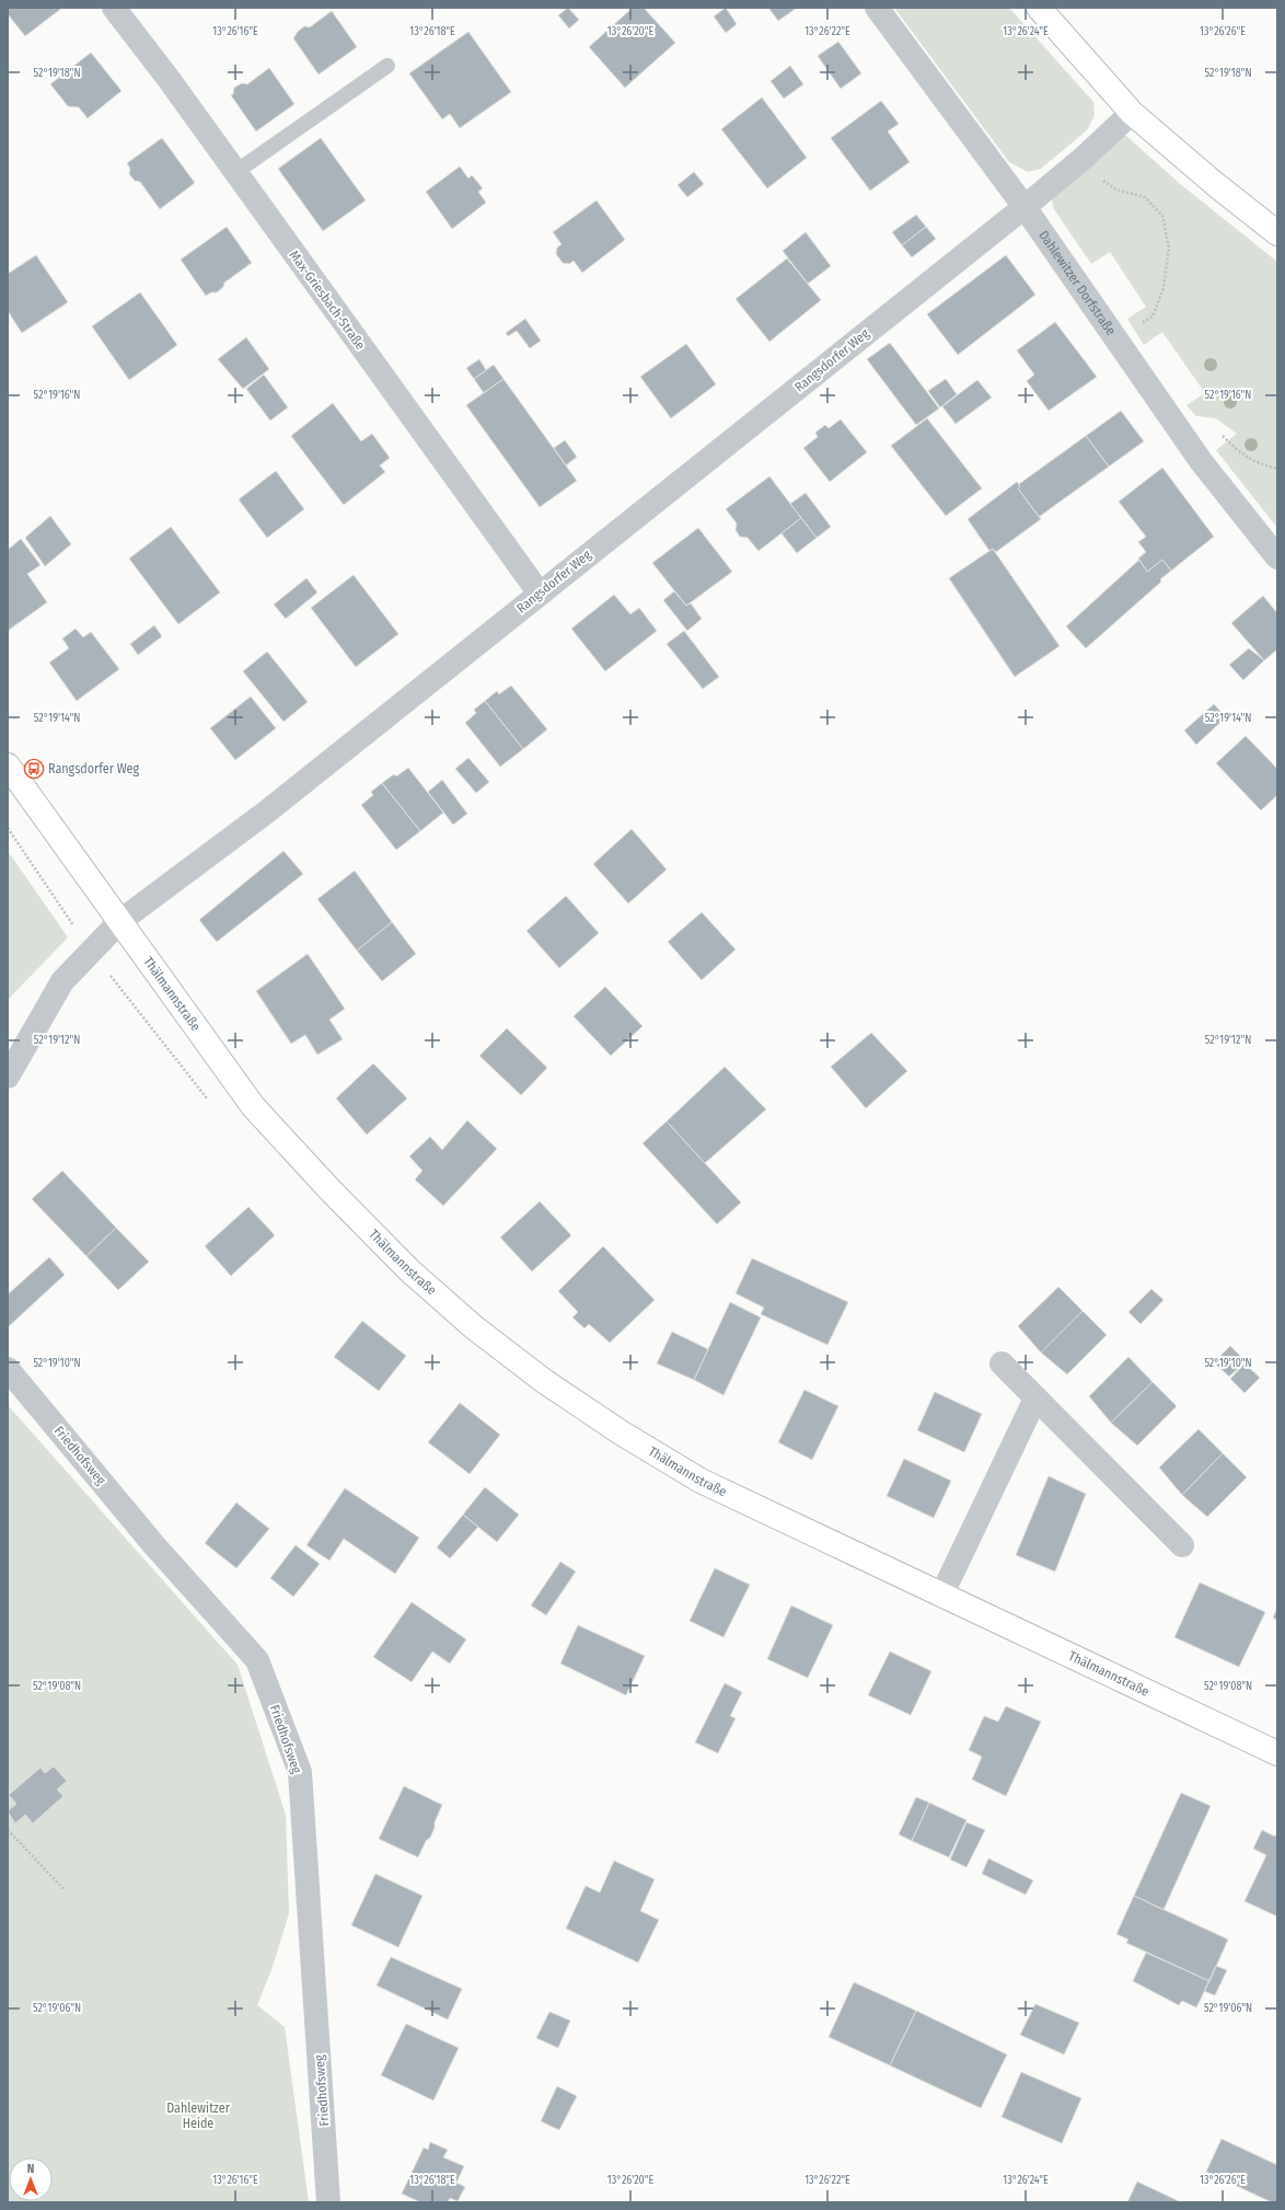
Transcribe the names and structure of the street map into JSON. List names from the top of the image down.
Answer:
{
  "streets": {
    "main road": ["Thälmannstraße"],
    "street": [
      "Dahlewitzer Dorfstraße",
      "Max-Griesbach-Straße",
      "Rangsdorfer Weg",
      "Friedhofsweg"
    ]
  },
  "crossings": [
    ["Dahlewitzer Dorfstraße", "Rangsdorfer Weg"],
    ["Max-Griesbach-Straße", "Rangsdorfer Weg"],
    ["Rangsdorfer Weg", "Thälmannstraße"]
  ],
  "parks": ["Dahlewitzer Heide"],
  "places": {
    "bus stop": ["Rangsdorfer Weg"]
  },
  "north": "top",
  "coordinates": [
    "13°26'16\"E",
    "13°26'18\"E",
    "13°26'20\"E",
    "13°26'22\"E",
    "13°26'24\"E",
    "13°26'26\"E",
    "52°19'18\"N",
    "52°19'16\"N",
    "52°19'14\"N",
    "52°19'12\"N",
    "52°19'10\"N",
    "52°19'08\"N",
    "52°19'06\"N"
  ]
}
